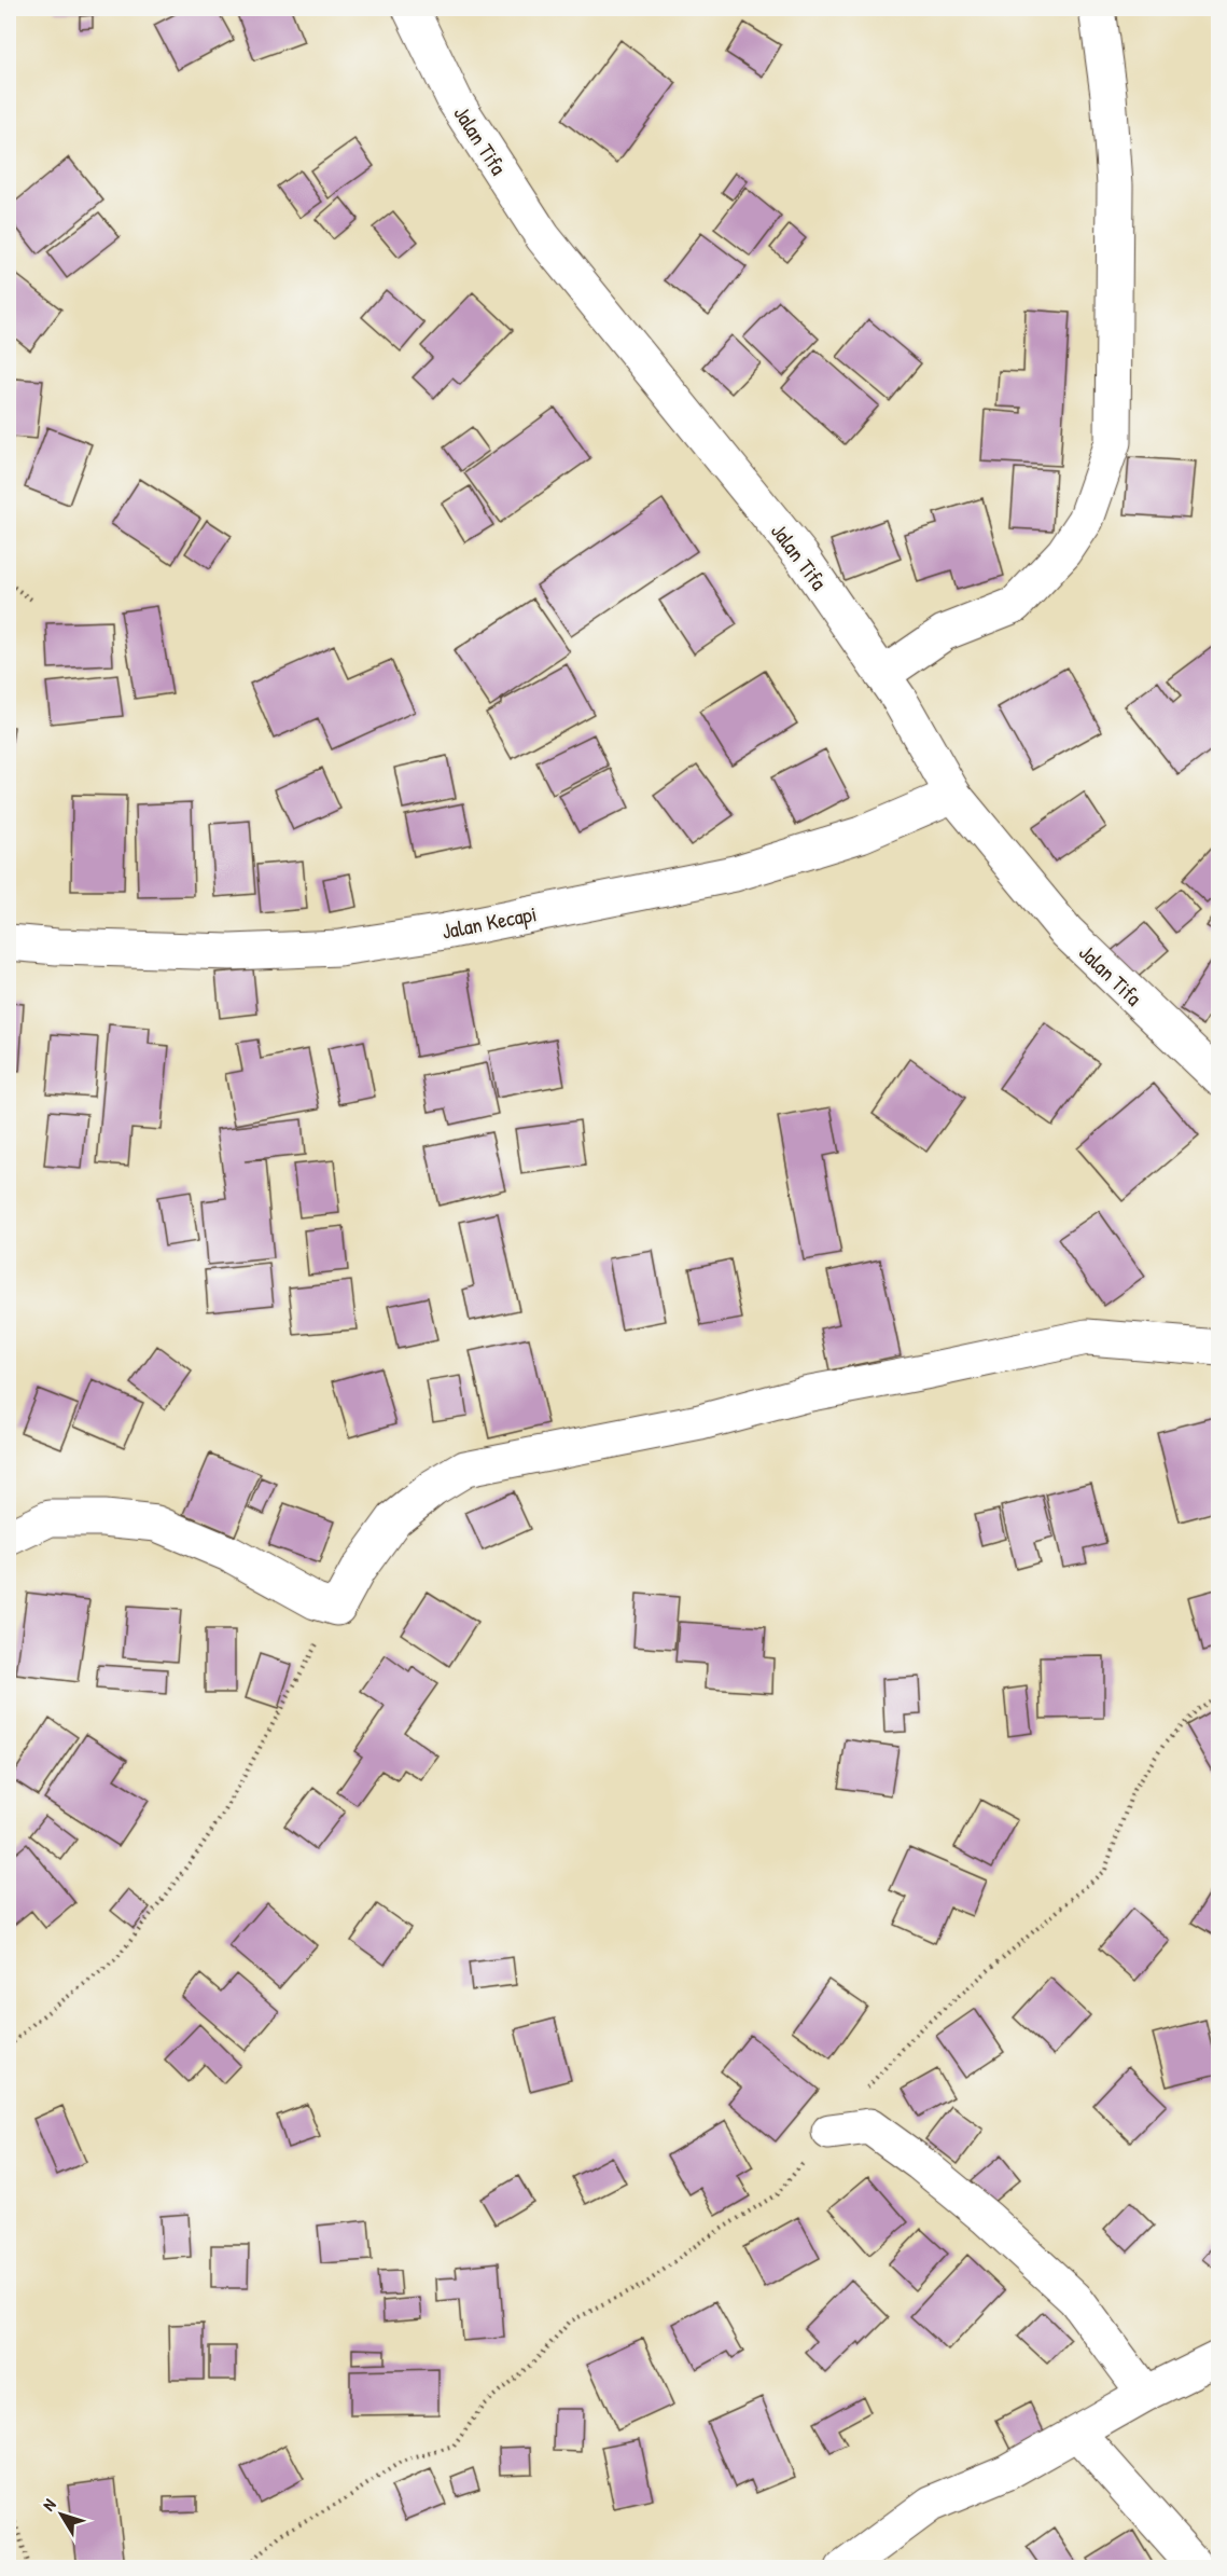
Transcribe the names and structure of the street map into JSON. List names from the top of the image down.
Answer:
{
  "streets": {
    "street": ["Jalan Tifa", "Jalan Kecapi"]
  },
  "crossings": [
    ["Jalan Tifa", "Jalan Kecapi"]
  ],
  "north": "top left"
}
